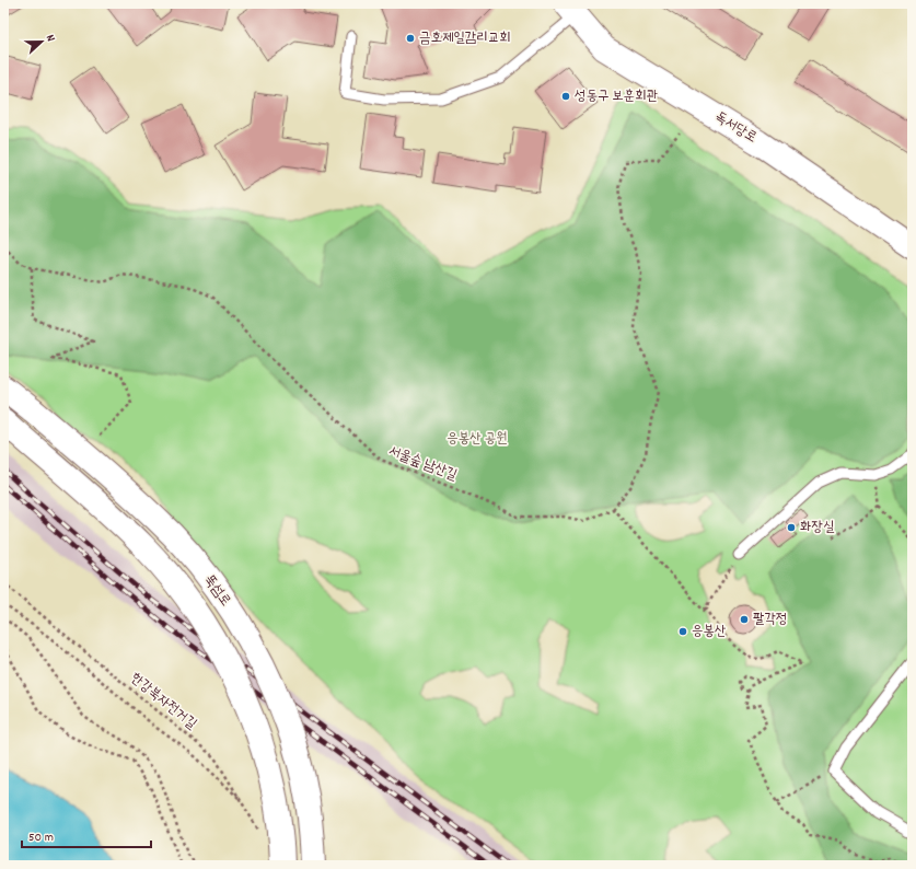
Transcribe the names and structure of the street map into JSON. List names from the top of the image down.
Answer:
{
  "streets": {
    "main road": ["독서당로", "뚝섬로"],
    "path": ["서울숲 남산길", "한강북자전거길"]
  },
  "parks": ["응봉산 공원"],
  "places": [
    "금호제일감리교회",
    "성동구 보훈회관",
    "화장실",
    "팔각정",
    "응봉산"
  ],
  "scale_bar": "50 m",
  "north": "right"
}
